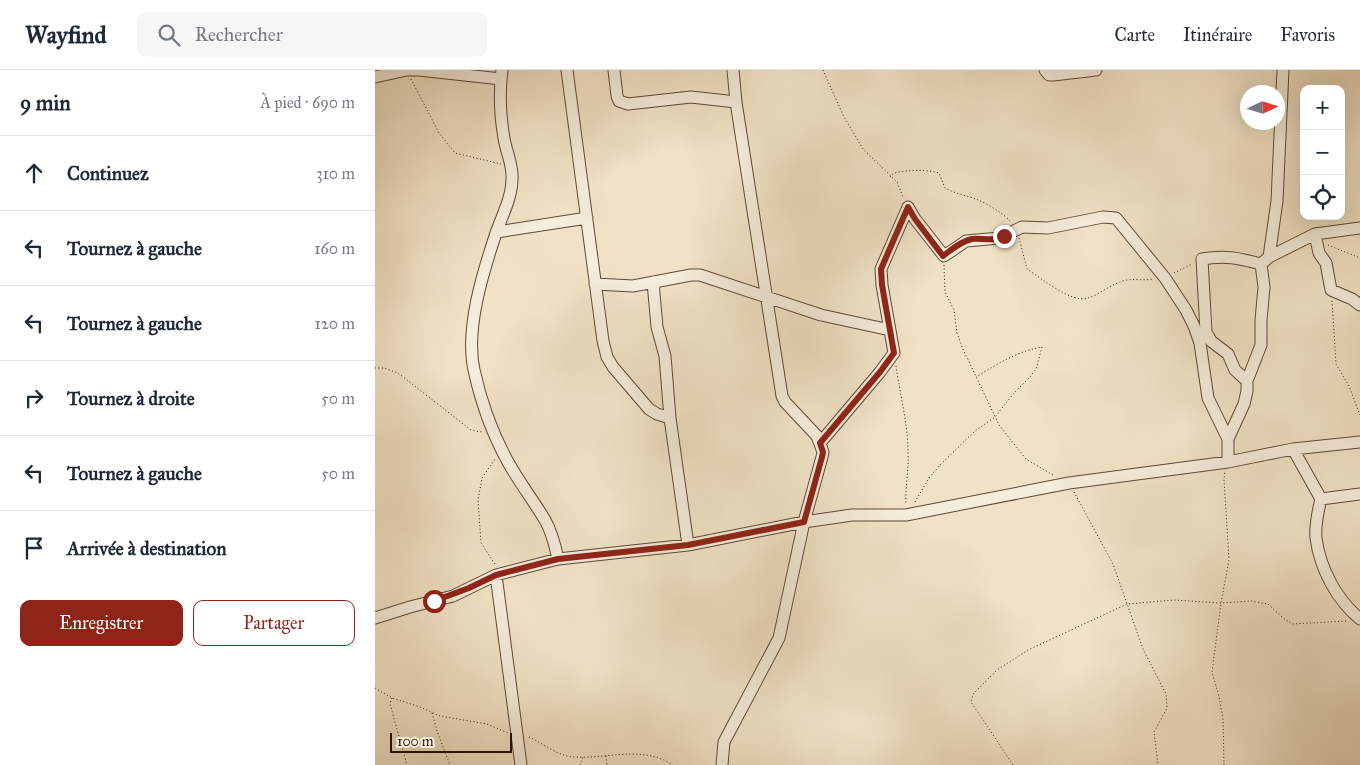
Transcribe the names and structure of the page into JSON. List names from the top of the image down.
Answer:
{
  "scale_bar": "100 m",
  "north": "right",
  "page": {
    "header": "Wayfind",
    "search": "Rechercher",
    "nav": ["Carte", "Itinéraire", "Favoris"],
    "heading": ["9 min", "À pied · 690 m"],
    "map_buttons": ["+", "−"],
    "list": [
      ["Continuez", "310 m"],
      ["Tournez à gauche", "160 m"],
      ["Tournez à gauche", "120 m"],
      ["Tournez à droite", "50 m"],
      ["Tournez à gauche", "50 m"],
      "Arrivée à destination"
    ],
    "buttons": ["Enregistrer", "Partager"],
    "scale": "100 m"
  }
}
